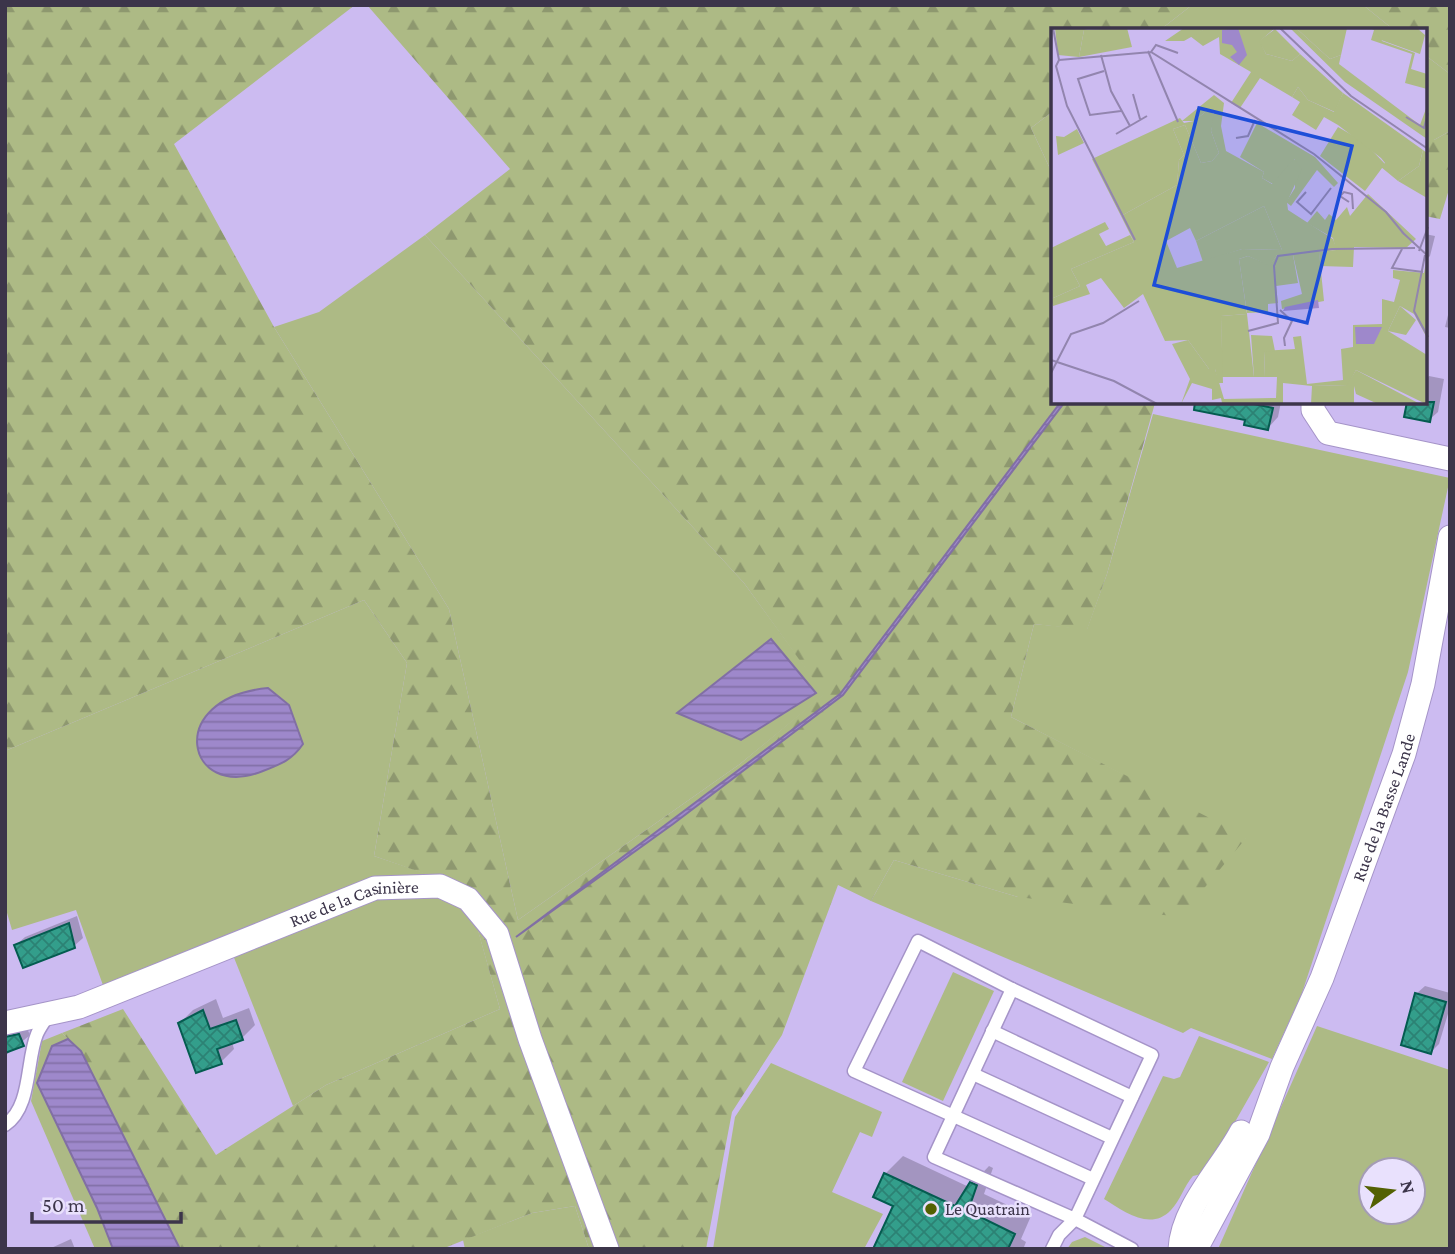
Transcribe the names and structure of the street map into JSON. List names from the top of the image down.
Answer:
{
  "streets": {
    "street": ["Rue de la Basse Lande", "Rue de la Casinière"]
  },
  "places": ["Le Quatrain"],
  "scale_bar": "50 m",
  "north": "right"
}
